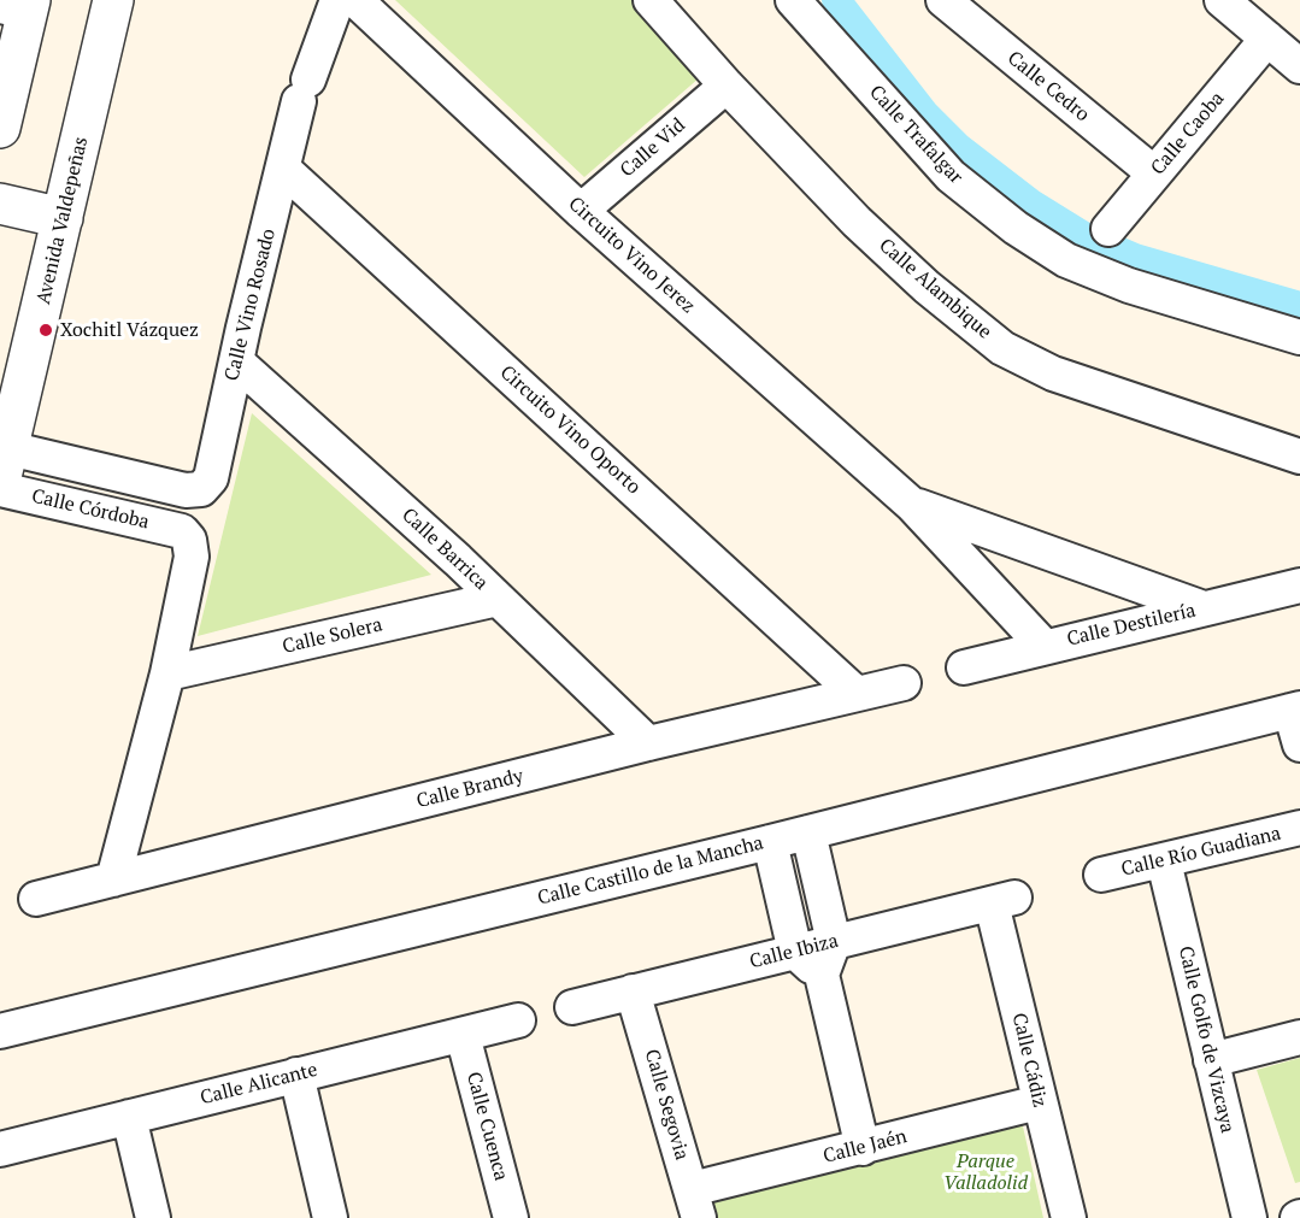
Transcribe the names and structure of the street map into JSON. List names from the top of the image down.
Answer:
{
  "streets": {
    "street": [
      "Calle Cedro",
      "Calle Caoba",
      "Calle Trafalgar",
      "Calle Vid",
      "Avenida Valdepeñas",
      "Circuito Vino Jerez",
      "Calle Alambique",
      "Calle Vino Rosado",
      "Circuito Vino Oporto",
      "Calle Córdoba",
      "Calle Barrica",
      "Calle Destilería",
      "Calle Solera",
      "Calle Brandy",
      "Calle Río Guadiana",
      "Calle Castillo de la Mancha",
      "Calle Ibiza",
      "Calle Golfo de Vizcaya",
      "Calle Cádiz",
      "Calle Alicante",
      "Calle Segovia",
      "Calle Cuenca",
      "Calle Jaén"
    ]
  },
  "crossings": [
    ["Calle Cedro", "Calle Caoba"],
    ["Calle Vid", "Circuito Vino Jerez"],
    ["Calle Vid", "Calle Alambique"],
    ["Avenida Valdepeñas", "Calle Córdoba"],
    ["Circuito Vino Jerez", "Calle Destilería"],
    ["Calle Vino Rosado", "Circuito Vino Oporto"],
    ["Calle Vino Rosado", "Calle Córdoba"],
    ["Calle Vino Rosado", "Calle Barrica"],
    ["Circuito Vino Oporto", "Calle Brandy"],
    ["Calle Córdoba", "Calle Solera"],
    ["Calle Barrica", "Calle Solera"],
    ["Calle Barrica", "Calle Brandy"],
    ["Calle Río Guadiana", "Calle Golfo de Vizcaya"],
    ["Calle Ibiza", "Calle Cádiz"],
    ["Calle Ibiza", "Calle Segovia"],
    ["Calle Cádiz", "Calle Jaén"],
    ["Calle Alicante", "Calle Cuenca"],
    ["Calle Segovia", "Calle Jaén"]
  ],
  "parks": ["Parque Valladolid"],
  "places": ["Xochitl Vázquez"]
}
